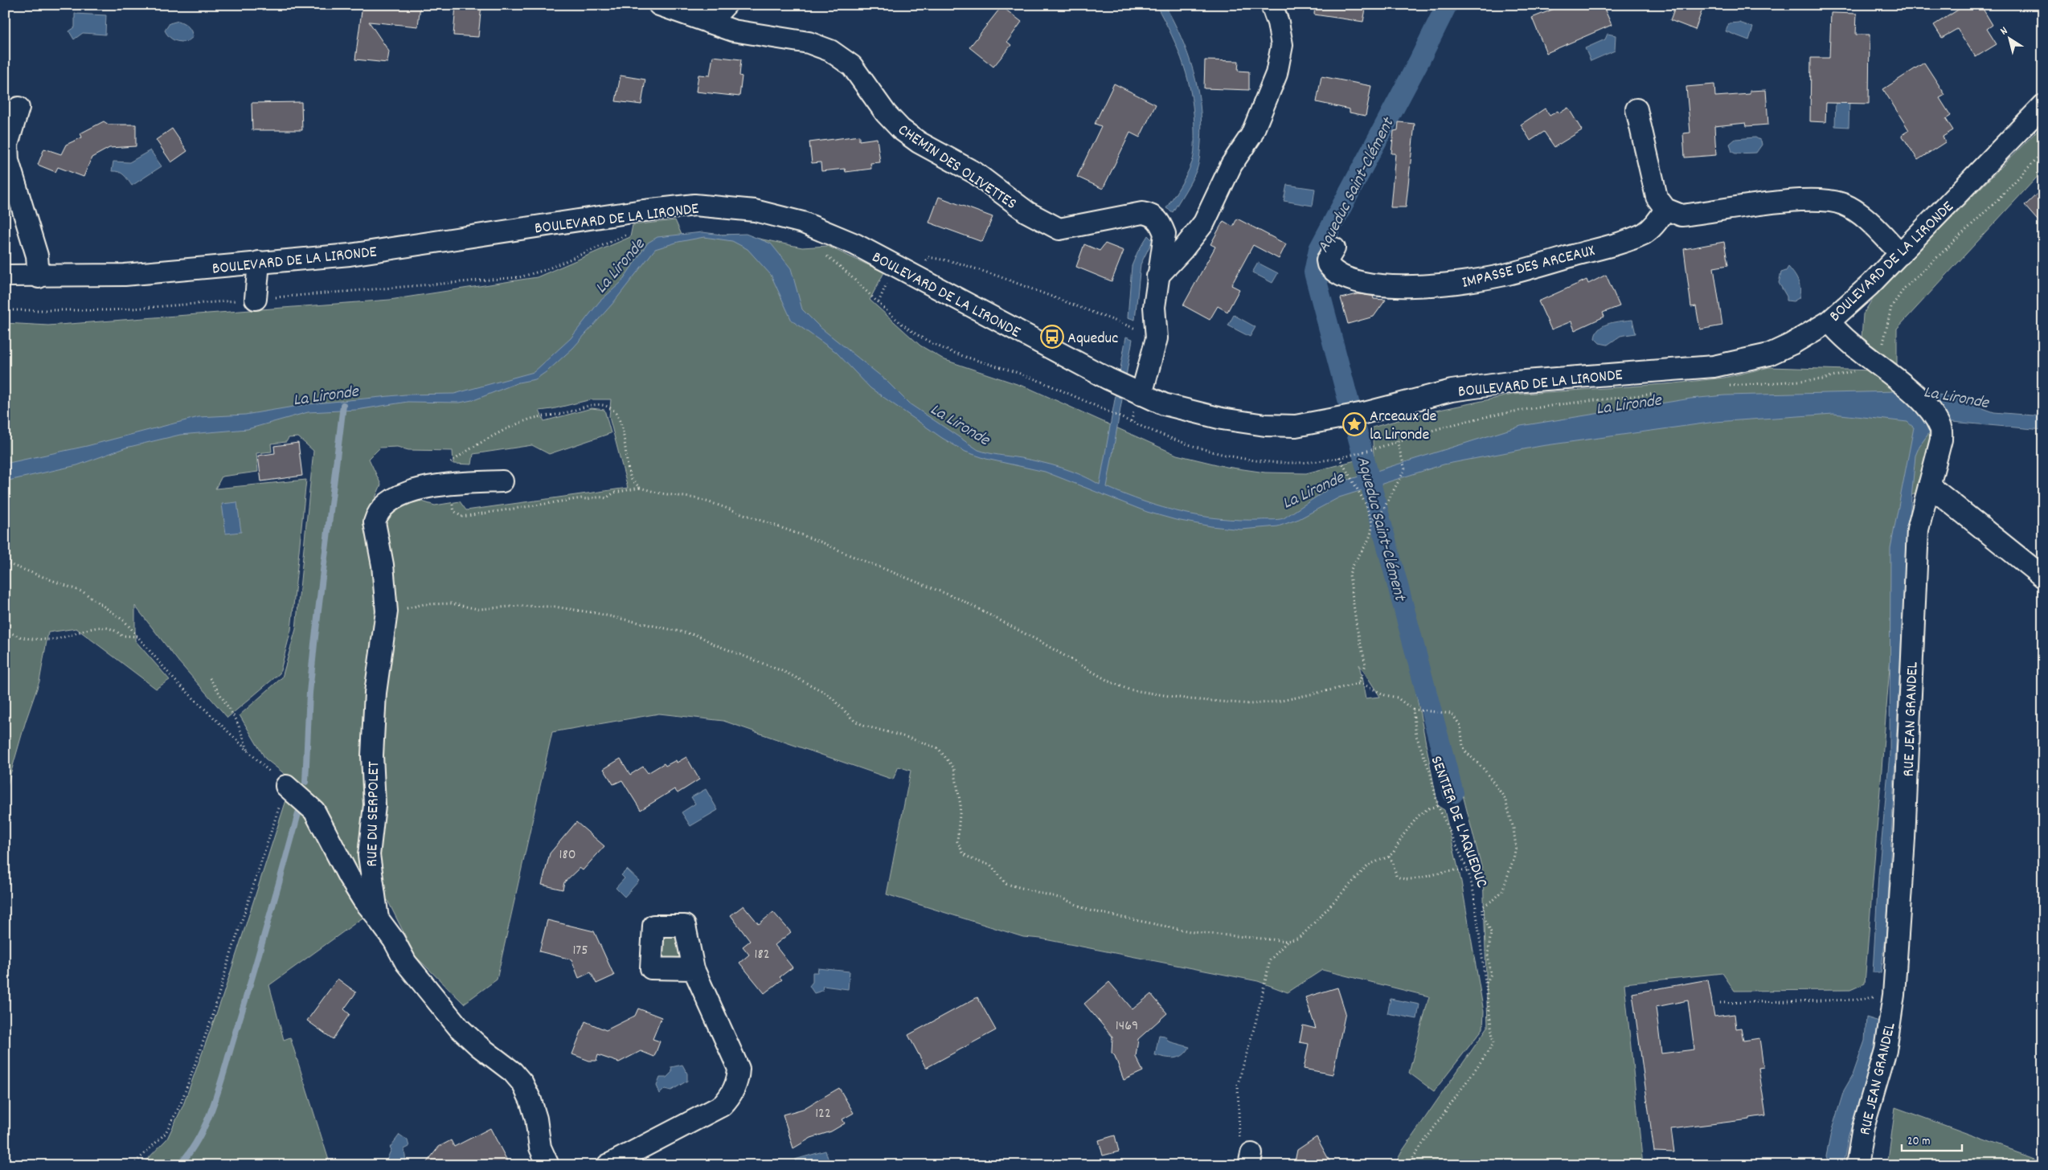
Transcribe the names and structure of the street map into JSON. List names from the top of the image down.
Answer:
{
  "streets": {
    "street": [
      "CHEMIN DES OLIVETTES",
      "BOULEVARD DE LA LIRONDE",
      "IMPASSE DES ARCEAUX",
      "RUE JEAN GRANDEL",
      "RUE DU SERPOLET"
    ],
    "path": ["SENTIER DE L'AQUEDUC"]
  },
  "crossings": [
    ["CHEMIN DES OLIVETTES", "BOULEVARD DE LA LIRONDE"],
    ["BOULEVARD DE LA LIRONDE", "RUE JEAN GRANDEL"]
  ],
  "water": ["Aqueduc Saint-Clément", "La Lironde"],
  "places": {
    "bus stop": ["Aqueduc"],
    "place": ["Arceaux de la Lironde"]
  },
  "house_numbers": [
    "180",
    "175",
    "182",
    "1469",
    "122"
  ],
  "scale_bar": "20 m",
  "north": "top left"
}
